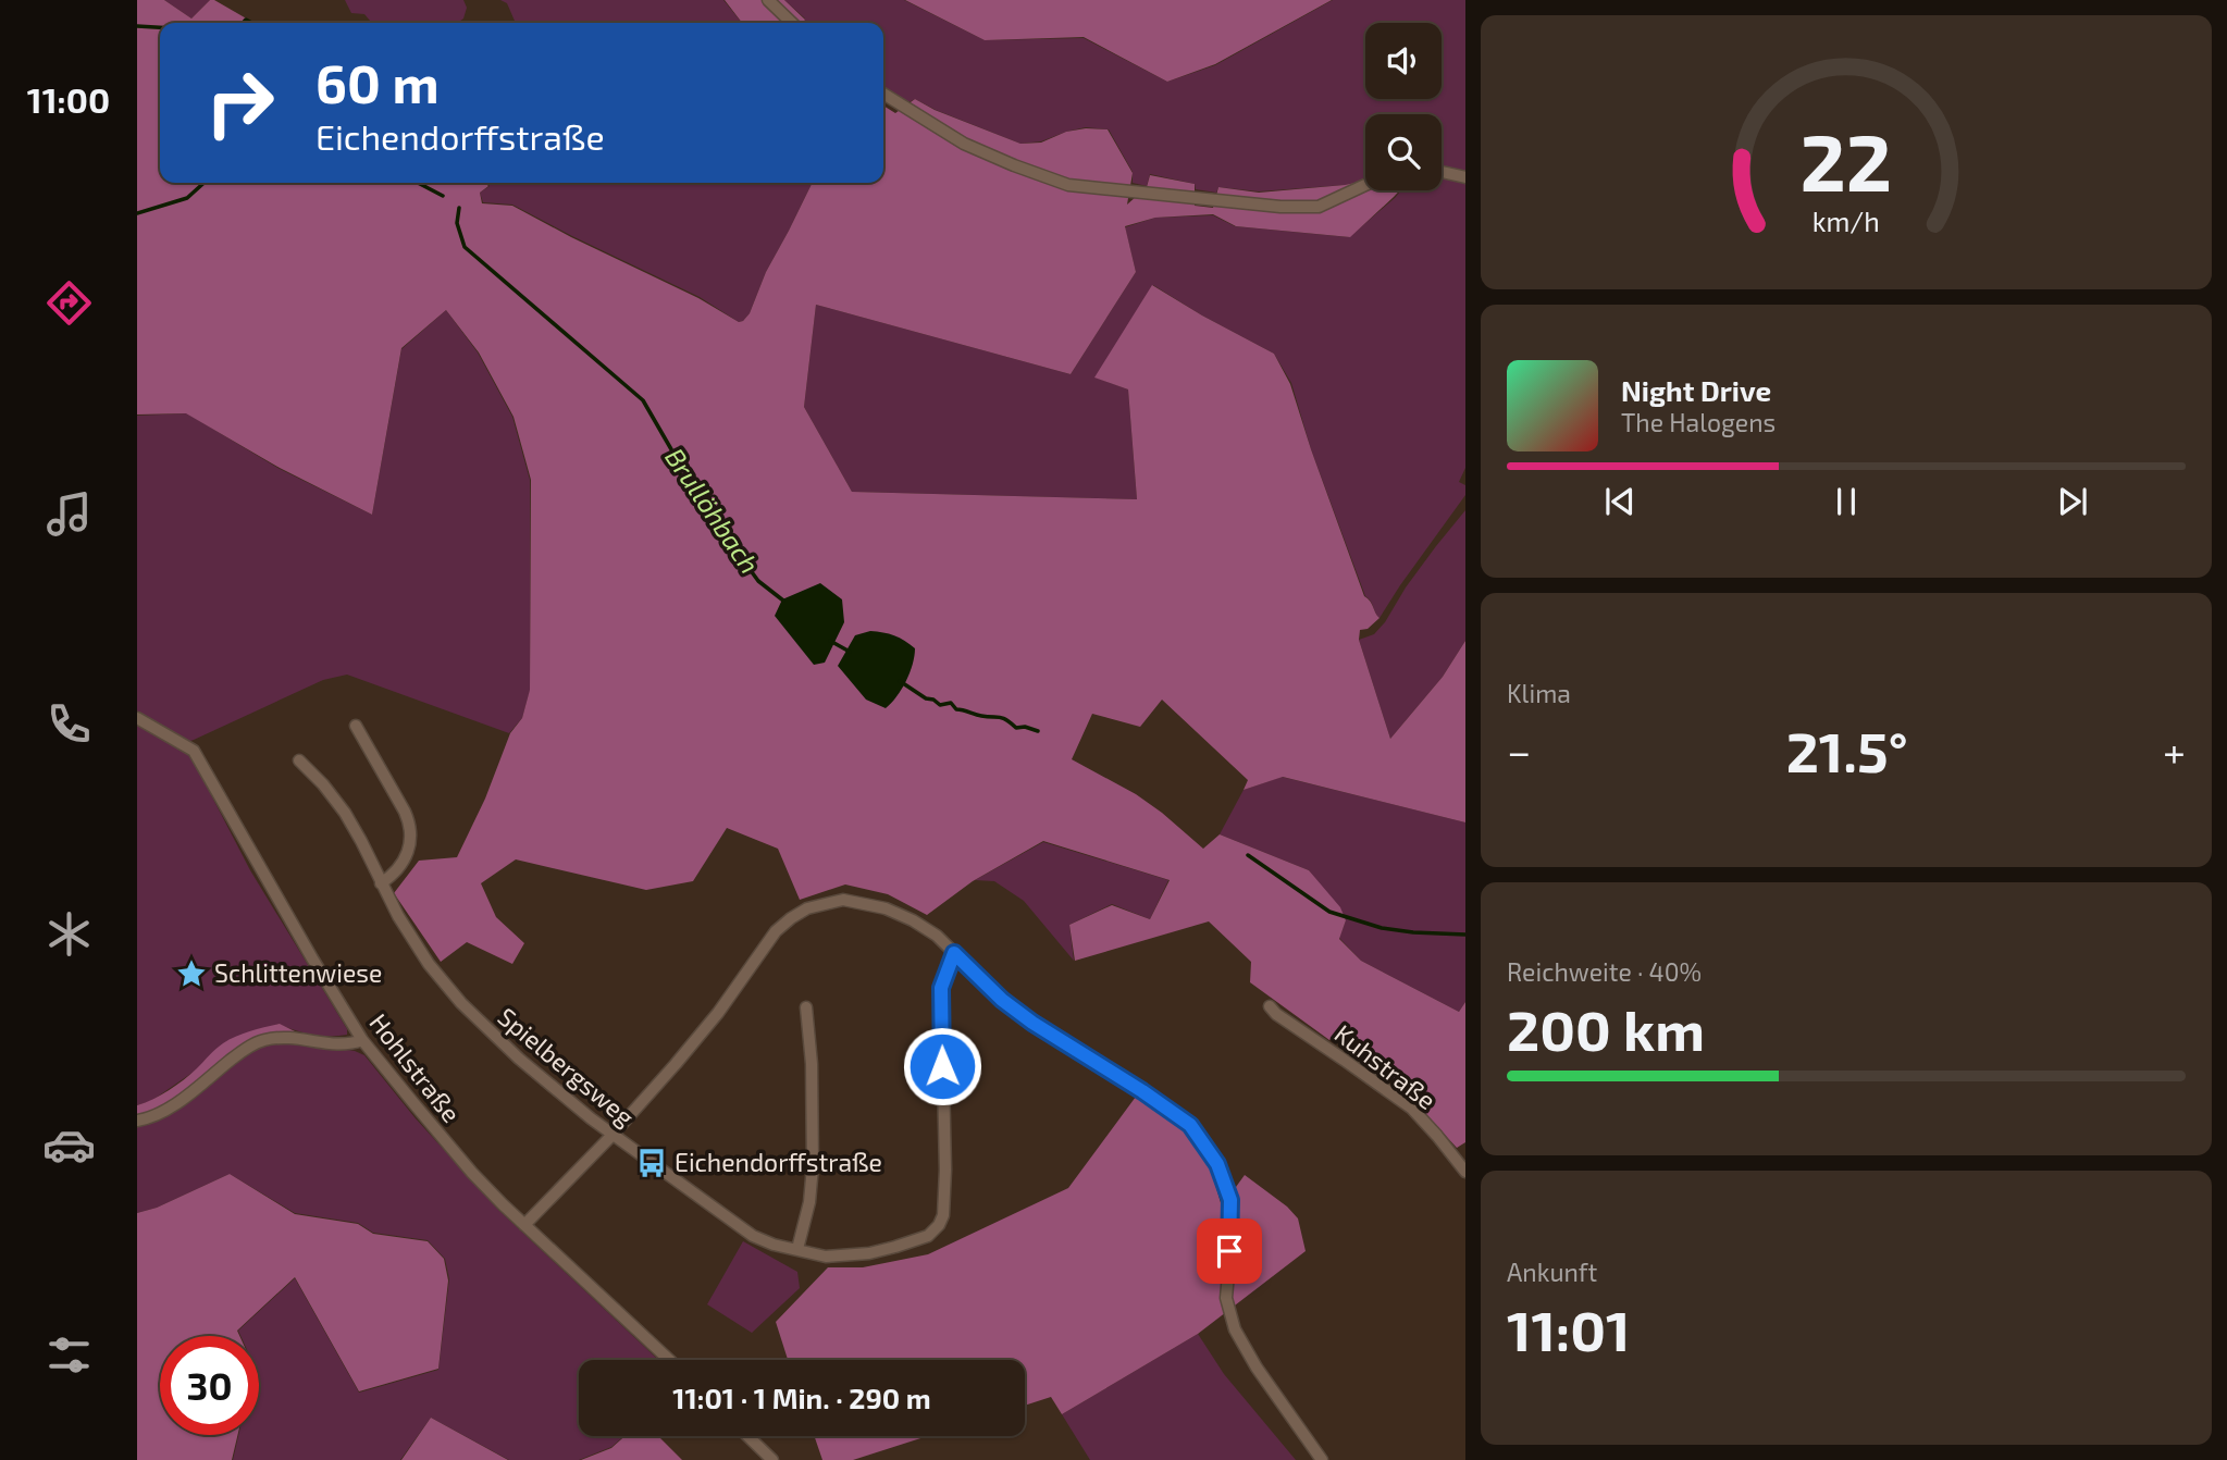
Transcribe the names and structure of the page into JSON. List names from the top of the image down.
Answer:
{
  "streets": {
    "street": ["Spielbergsweg", "Kuhstraße", "Hohlstraße"]
  },
  "water": ["Brullöhbach"],
  "places": {
    "place": ["Schlittenwiese"],
    "bus stop": ["Eichendorffstraße"]
  },
  "page": {
    "tabs": "11:00",
    "turn": ["60 m", "Eichendorffstraße"],
    "song": ["Night Drive", "The Halogens"],
    "tile": [
      "Klima",
      ["Reichweite · 40%", "200 km"],
      ["Ankunft", "11:01"]
    ],
    "heat": ["−", "21.5°", "+"],
    "limit": "30",
    "trip": "11:01 · 1 Min. · 290 m",
    "gauge": ["22", "km/h"]
  }
}
